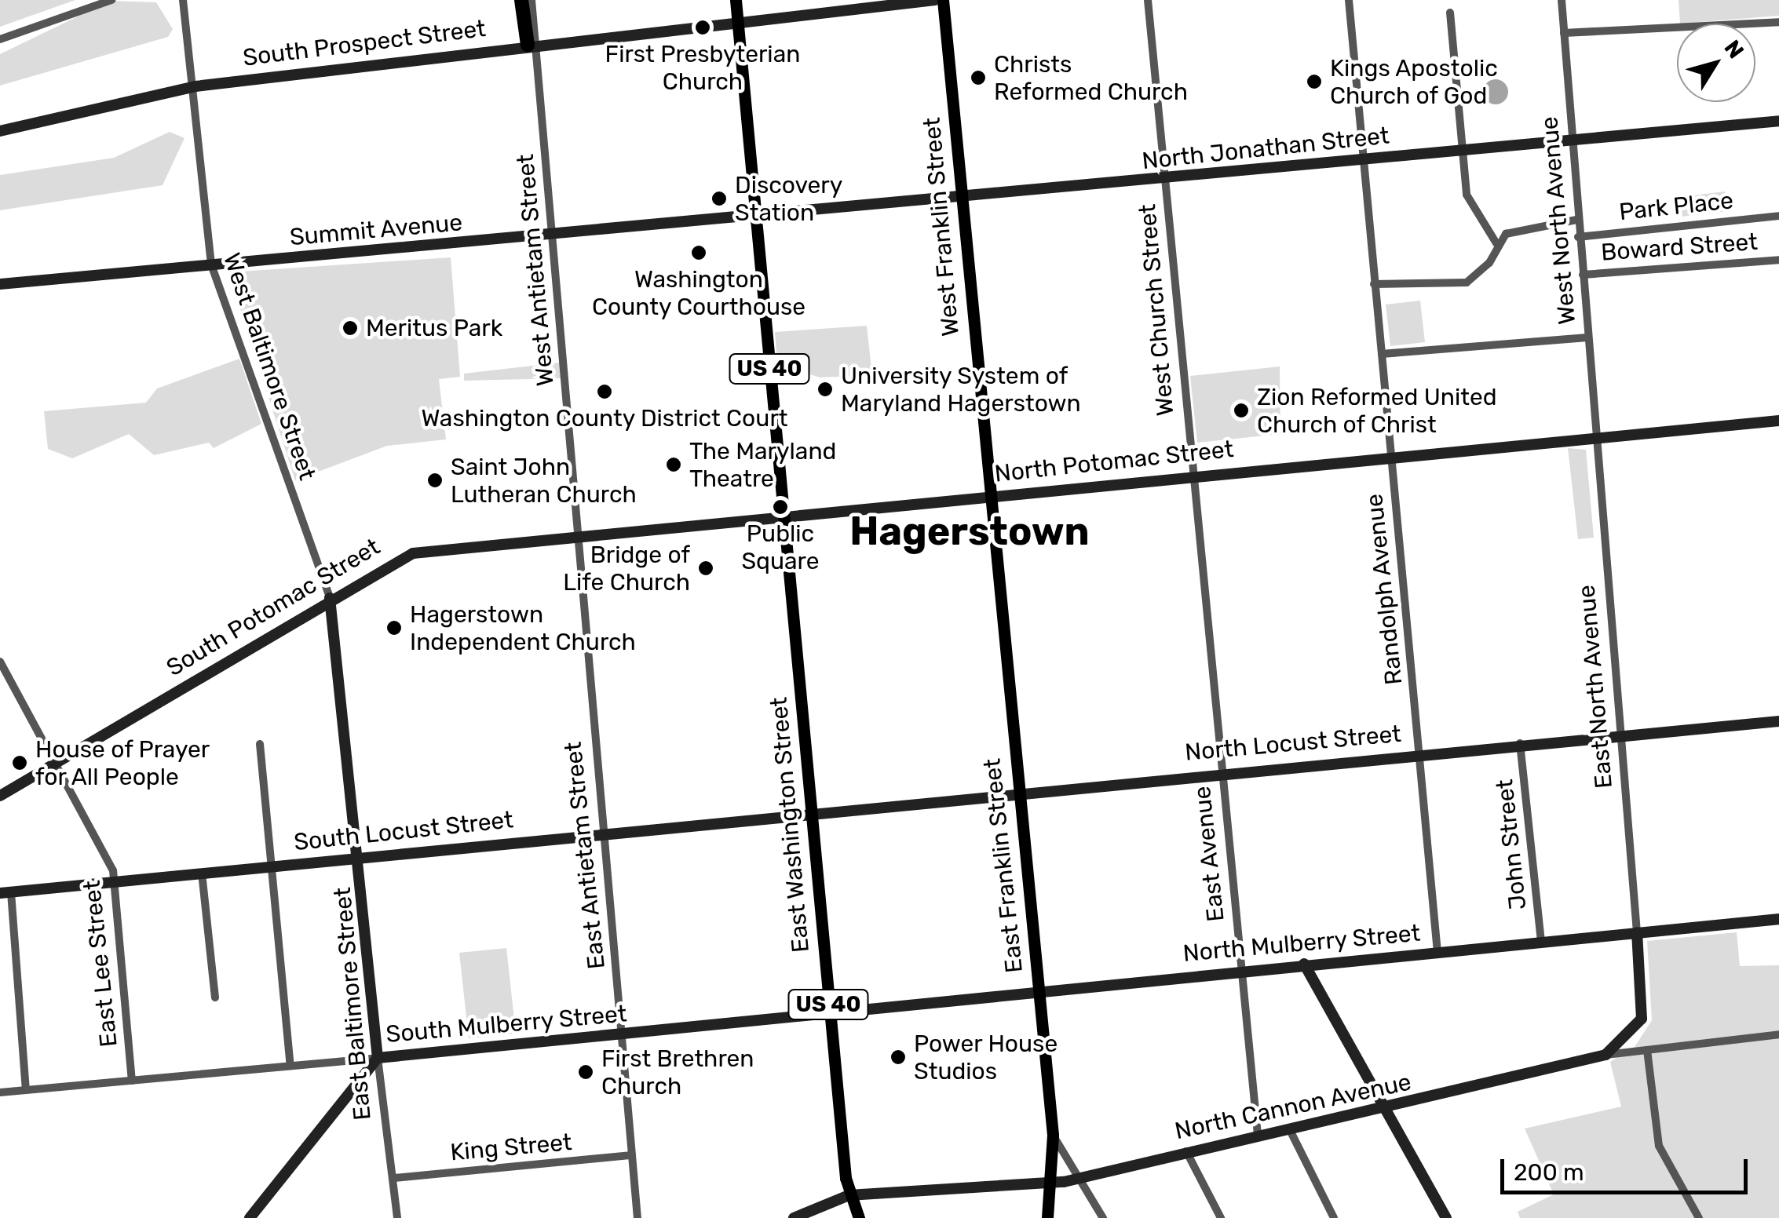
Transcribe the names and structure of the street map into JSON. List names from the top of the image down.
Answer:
{
  "streets": {
    "main road": [
      "South Prospect Street",
      "North Jonathan Street",
      "West Franklin Street",
      "Summit Avenue",
      "US 40",
      "North Potomac Street",
      "South Potomac Street",
      "North Locust Street",
      "East Washington Street",
      "South Locust Street",
      "East Franklin Street",
      "North Mulberry Street",
      "East Baltimore Street",
      "South Mulberry Street",
      "North Cannon Avenue"
    ],
    "street": [
      "Park Place",
      "West North Avenue",
      "Boward Street",
      "West Antietam Street",
      "West Church Street",
      "West Baltimore Street",
      "Randolph Avenue",
      "East North Avenue",
      "John Street",
      "East Avenue",
      "East Antietam Street",
      "East Lee Street",
      "King Street"
    ]
  },
  "crossings": [
    ["South Prospect Street", "West Baltimore Street"],
    ["South Prospect Street", "US 40"],
    ["North Jonathan Street", "West North Avenue"],
    ["North Jonathan Street", "West Franklin Street"],
    ["North Jonathan Street", "Summit Avenue"],
    ["North Jonathan Street", "West Church Street"],
    ["North Jonathan Street", "US 40"],
    ["North Jonathan Street", "Randolph Avenue"],
    ["Park Place", "West North Avenue"],
    ["West North Avenue", "Boward Street"],
    ["West North Avenue", "North Potomac Street"],
    ["West North Avenue", "East North Avenue"],
    ["West Franklin Street", "North Potomac Street"],
    ["West Franklin Street", "East Franklin Street"],
    ["Summit Avenue", "West Antietam Street"],
    ["Summit Avenue", "West Baltimore Street"],
    ["Summit Avenue", "US 40"],
    ["West Antietam Street", "South Potomac Street"],
    ["West Antietam Street", "East Antietam Street"],
    ["West Church Street", "North Potomac Street"],
    ["West Church Street", "East Avenue"],
    ["West Baltimore Street", "South Potomac Street"],
    ["West Baltimore Street", "East Baltimore Street"],
    ["US 40", "North Potomac Street"],
    ["US 40", "South Potomac Street"],
    ["US 40", "East Washington Street"],
    ["North Potomac Street", "Randolph Avenue"],
    ["North Potomac Street", "South Potomac Street"],
    ["North Potomac Street", "East North Avenue"],
    ["North Potomac Street", "East Washington Street"],
    ["North Potomac Street", "East Avenue"],
    ["North Potomac Street", "East Franklin Street"],
    ["Randolph Avenue", "North Locust Street"],
    ["Randolph Avenue", "North Mulberry Street"],
    ["South Potomac Street", "East Washington Street"],
    ["South Potomac Street", "East Antietam Street"],
    ["South Potomac Street", "East Lee Street"],
    ["South Potomac Street", "East Baltimore Street"],
    ["East North Avenue", "North Locust Street"],
    ["East North Avenue", "North Mulberry Street"],
    ["East North Avenue", "North Cannon Avenue"],
    ["North Locust Street", "East Washington Street"],
    ["North Locust Street", "South Locust Street"],
    ["North Locust Street", "John Street"],
    ["North Locust Street", "East Avenue"],
    ["North Locust Street", "East Franklin Street"],
    ["East Washington Street", "South Locust Street"],
    ["East Washington Street", "North Mulberry Street"],
    ["East Washington Street", "South Mulberry Street"],
    ["East Washington Street", "North Cannon Avenue"],
    ["South Locust Street", "East Antietam Street"],
    ["South Locust Street", "East Lee Street"],
    ["South Locust Street", "East Baltimore Street"],
    ["John Street", "North Mulberry Street"],
    ["East Avenue", "North Mulberry Street"],
    ["East Avenue", "North Cannon Avenue"],
    ["East Antietam Street", "South Mulberry Street"],
    ["East Antietam Street", "King Street"],
    ["East Franklin Street", "North Mulberry Street"],
    ["East Franklin Street", "North Cannon Avenue"],
    ["North Mulberry Street", "South Mulberry Street"],
    ["North Mulberry Street", "North Cannon Avenue"],
    ["East Lee Street", "South Mulberry Street"],
    ["East Baltimore Street", "South Mulberry Street"],
    ["East Baltimore Street", "King Street"]
  ],
  "districts": ["Hagerstown"],
  "places": [
    "First Presbyterian Church",
    "Christs Reformed Church",
    "Kings Apostolic Church of God",
    "Discovery Station",
    "Washington County Courthouse",
    "Meritus Park",
    "University System of Maryland Hagerstown",
    "Washington County District Court",
    "Zion Reformed United Church of Christ",
    "The Maryland Theatre",
    "Saint John Lutheran Church",
    "Public Square",
    "Bridge of Life Church",
    "Hagerstown Independent Church",
    "House of Prayer for All People",
    "Power House Studios",
    "First Brethren Church"
  ],
  "scale_bar": "200 m",
  "north": "top right"
}
